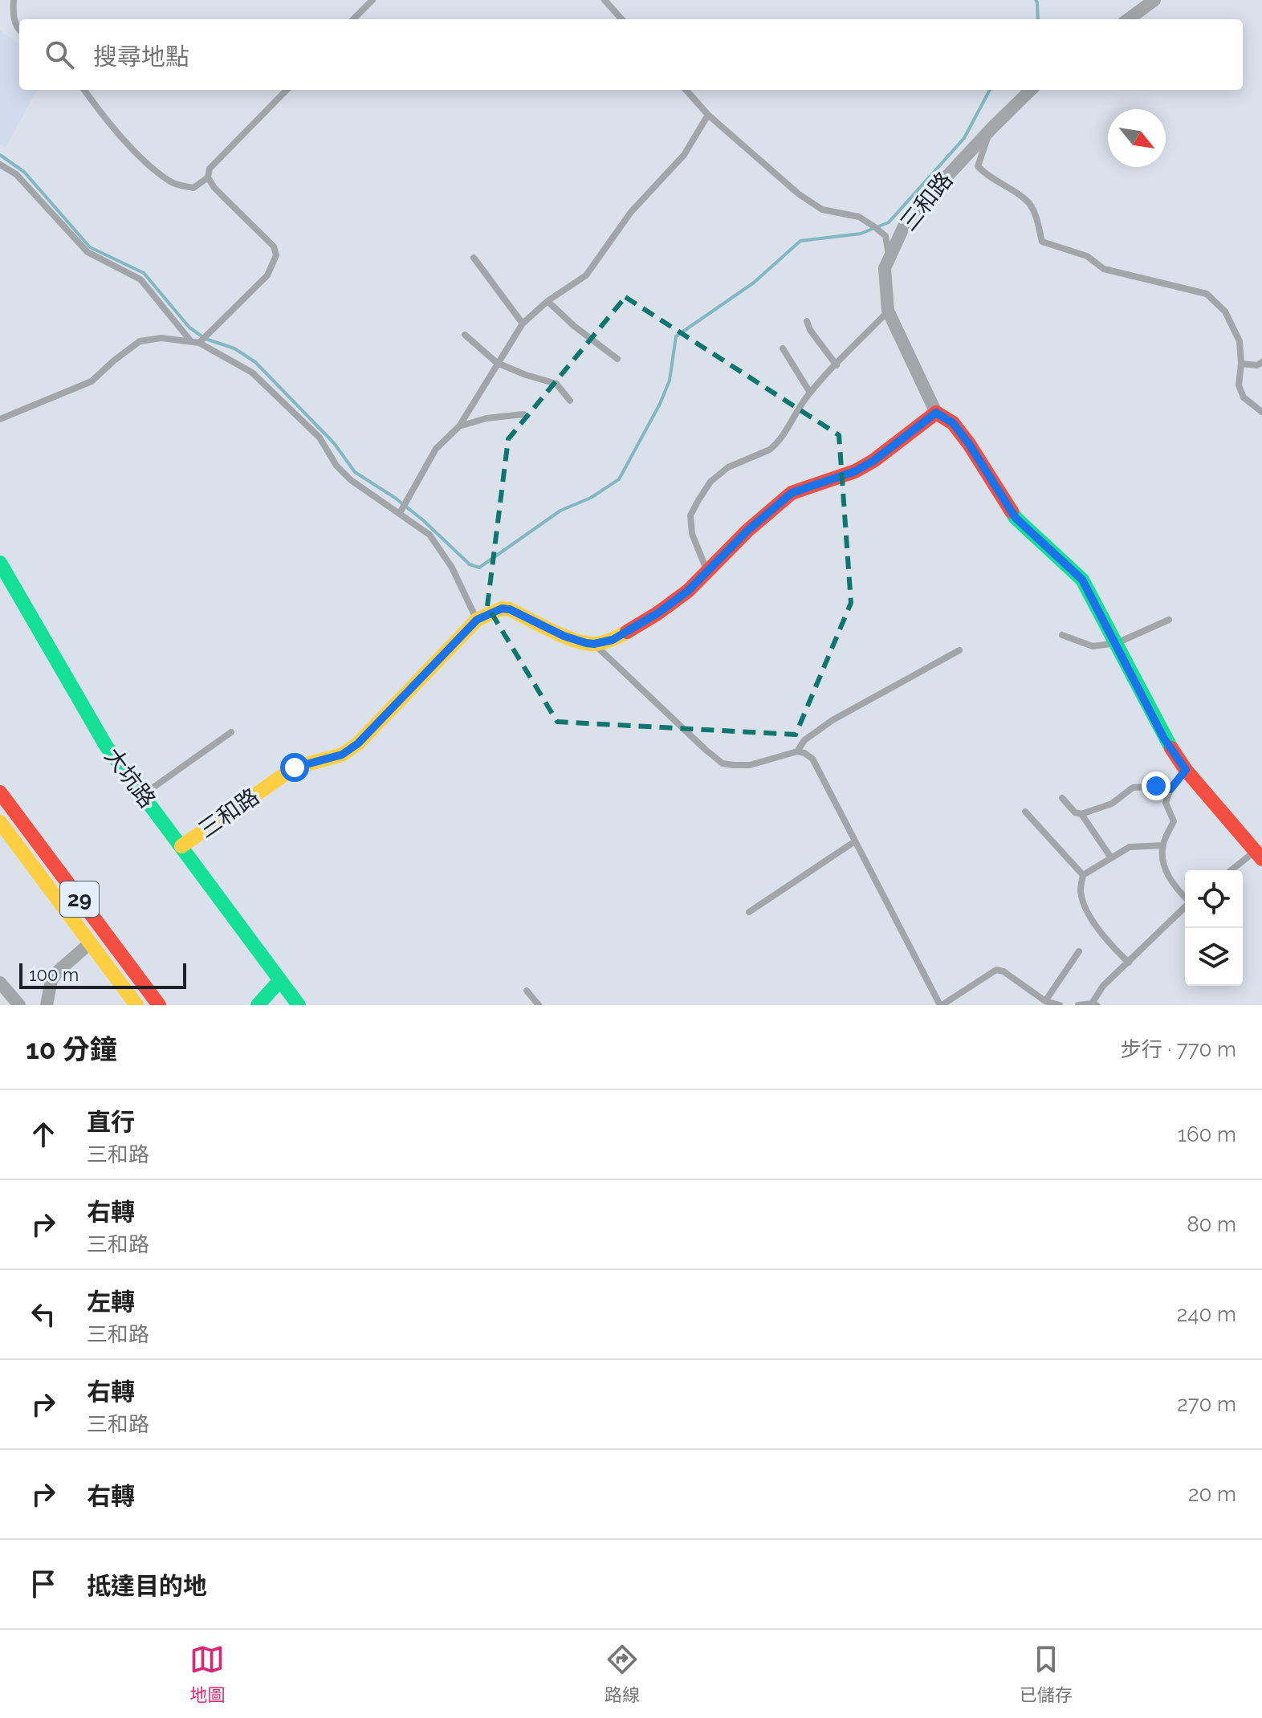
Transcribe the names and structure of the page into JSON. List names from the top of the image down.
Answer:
{
  "streets": {
    "main road": ["三和路", "大坑路", "29"]
  },
  "crossings": [
    ["三和路", "大坑路"]
  ],
  "scale_bar": "100 m",
  "north": "bottom right",
  "page": {
    "search": "搜尋地點",
    "scale": "100 m",
    "heading": ["10 分鐘", "步行 · 770 m"],
    "list": [
      ["直行", "三和路", "160 m"],
      ["右轉", "三和路", "80 m"],
      ["左轉", "三和路", "240 m"],
      ["右轉", "三和路", "270 m"],
      ["右轉", "20 m"],
      "抵達目的地"
    ],
    "nav": ["地圖", "路線", "已儲存"]
  }
}
